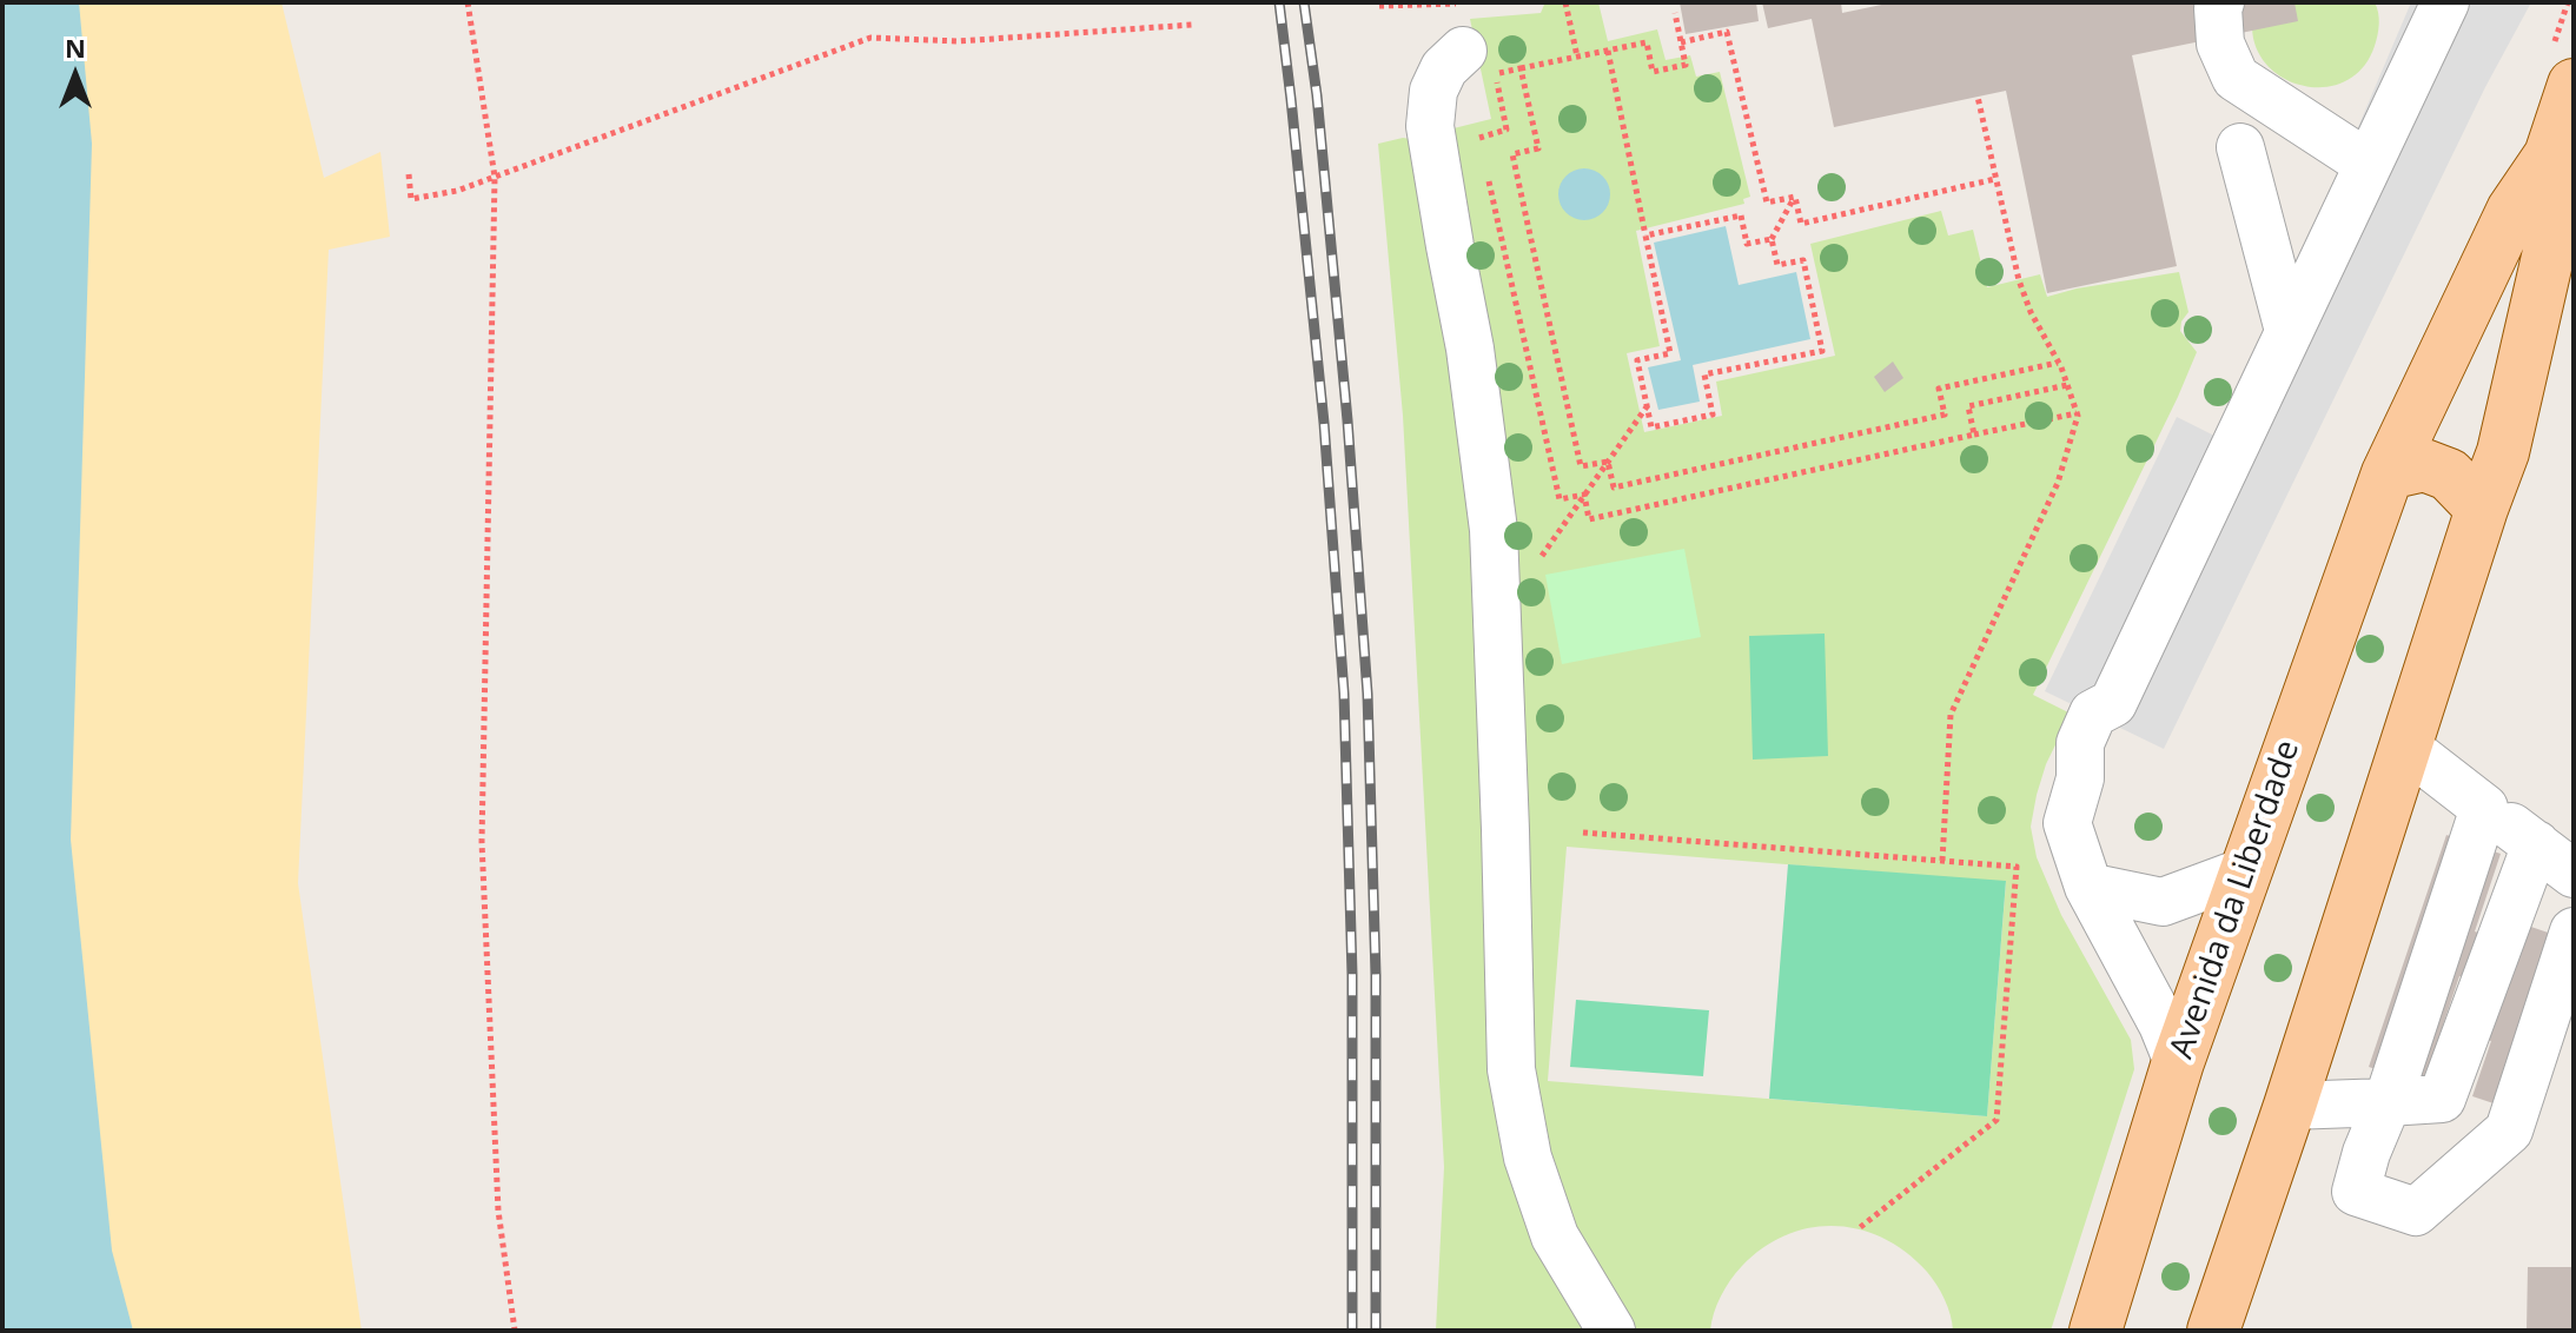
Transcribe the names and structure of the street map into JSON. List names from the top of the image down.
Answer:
{
  "streets": {
    "main road": ["Avenida da Liberdade"]
  },
  "north": "top"
}
